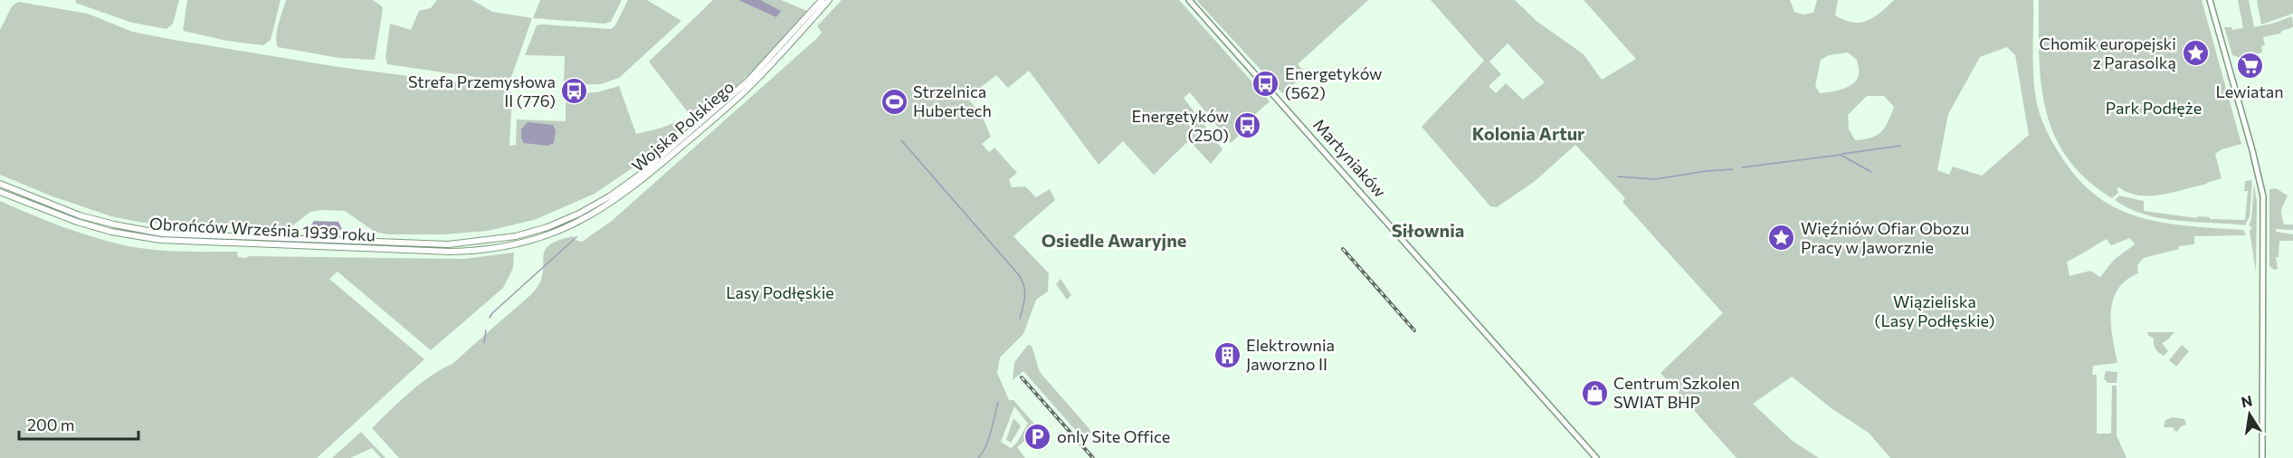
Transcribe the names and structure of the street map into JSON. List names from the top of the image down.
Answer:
{
  "streets": {
    "main road": ["Wojska Polskiego", "Martyniaków", "Obrońców Września 1939 roku"]
  },
  "crossings": [
    ["Wojska Polskiego", "Obrońców Września 1939 roku"]
  ],
  "districts": ["Kolonia Artur", "Siłownia", "Osiedle Awaryjne"],
  "parks": ["Park Podłęże", "Lasy Podłęskie", "Wiązieliska (Lasy Podłęskie)"],
  "places": {
    "place": ["Chomik europejski z Parasolką", "Więźniów Ofiar Obozu Pracy w Jaworznie"],
    "supermarket": ["Lewiatan"],
    "bus stop": ["Energetyków (562)", "Strefa Przemysłowa II (776)", "Energetyków (250)"],
    "sports": ["Strzelnica Hubertech"],
    "building": ["Elektrownia Jaworzno II"],
    "shop": ["Centrum Szkolen SWIAT BHP"],
    "parking": ["only Site Office"]
  },
  "scale_bar": "200 m",
  "north": "top"
}
